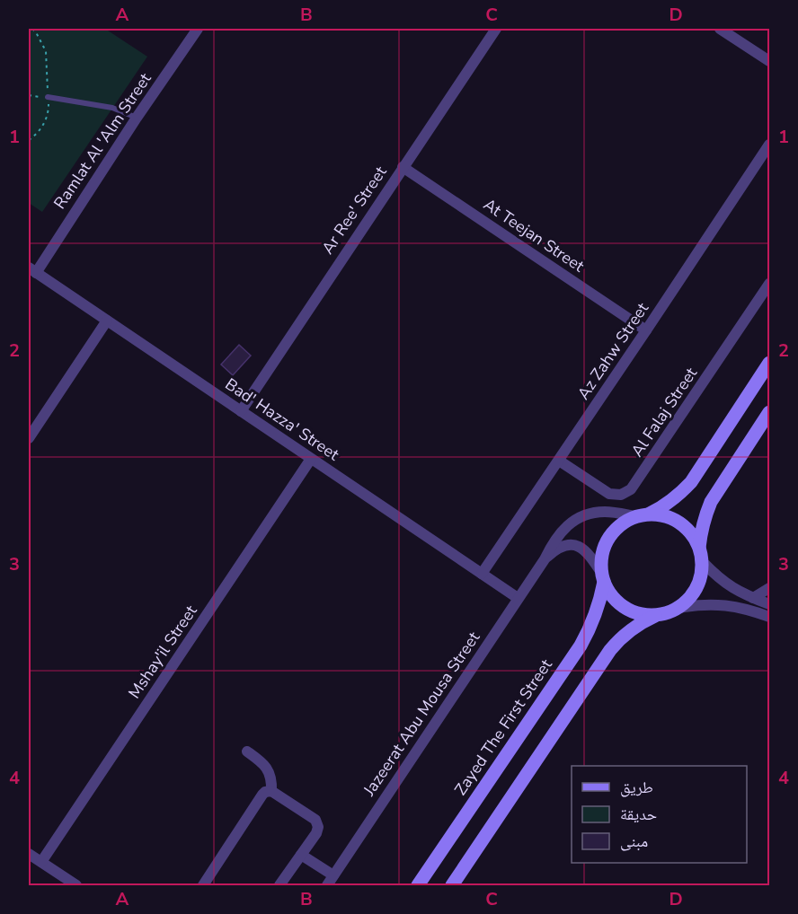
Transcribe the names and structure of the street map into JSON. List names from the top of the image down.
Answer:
{
  "streets": {
    "main road": ["Zayed The First Street"],
    "street": [
      "Ramlat Al 'Alm Street",
      "Ar Ree' Street",
      "At Teejan Street",
      "Az Zahw Street",
      "Al Falaj Street",
      "Bad' Hazza' Street",
      "Mshay'il Street",
      "Jazeerat Abu Mousa Street"
    ]
  },
  "crossings": [
    ["Ramlat Al 'Alm Street", "Bad' Hazza' Street"],
    ["Ar Ree' Street", "At Teejan Street"],
    ["Ar Ree' Street", "Bad' Hazza' Street"],
    ["At Teejan Street", "Az Zahw Street"],
    ["Az Zahw Street", "Al Falaj Street"],
    ["Az Zahw Street", "Bad' Hazza' Street"],
    ["Bad' Hazza' Street", "Mshay'il Street"],
    ["Bad' Hazza' Street", "Jazeerat Abu Mousa Street"],
    ["Jazeerat Abu Mousa Street", "Zayed The First Street"]
  ],
  "legend": ["طريق", "حديقة", "مبنى"],
  "grid": {
    "columns": [
      "A",
      "B",
      "C",
      "D"
    ],
    "rows": [
      "1",
      "2",
      "3",
      "4"
    ]
  }
}
